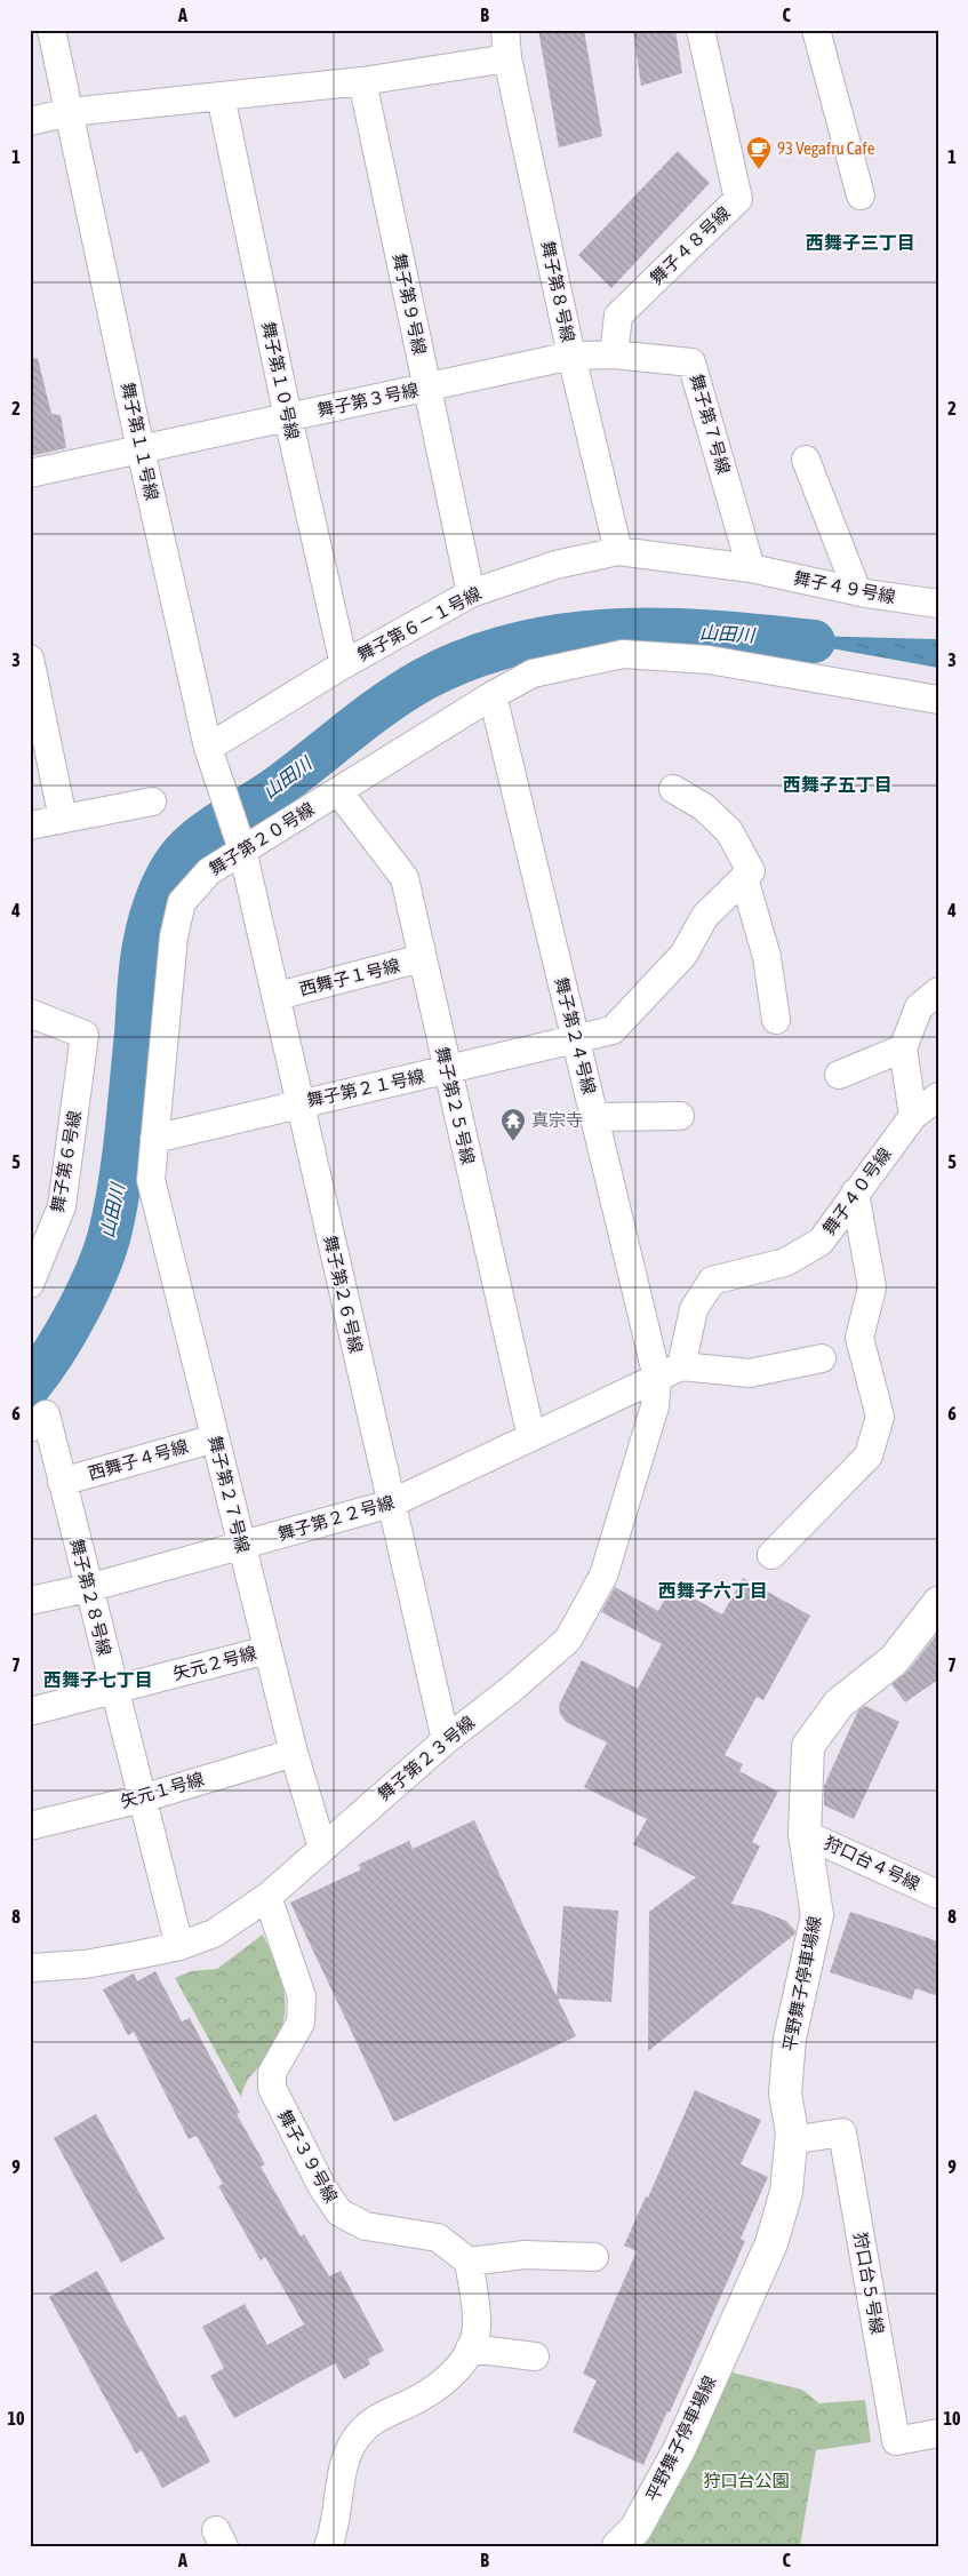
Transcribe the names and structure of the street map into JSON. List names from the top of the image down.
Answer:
{
  "streets": {
    "main road": ["平野舞子停車場線"],
    "street": [
      "舞子４８号線",
      "舞子第８号線",
      "舞子第９号線",
      "舞子第１０号線",
      "舞子第３号線",
      "舞子第７号線",
      "舞子第１１号線",
      "舞子４９号線",
      "舞子第６－１号線",
      "舞子第２０号線",
      "西舞子１号線",
      "舞子第２４号線",
      "舞子第２１号線",
      "舞子第２５号線",
      "舞子第６号線",
      "舞子４０号線",
      "舞子第２６号線",
      "西舞子４号線",
      "舞子第２７号線",
      "舞子第２２号線",
      "舞子第２８号線",
      "矢元２号線",
      "舞子第２３号線",
      "矢元１号線",
      "狩口台４号線",
      "舞子３９号線",
      "狩口台５号線"
    ]
  },
  "crossings": [
    ["舞子４８号線", "舞子第７号線"],
    ["舞子第８号線", "舞子第３号線"],
    ["舞子第８号線", "舞子第７号線"],
    ["舞子第８号線", "舞子第６－１号線"],
    ["舞子第９号線", "舞子第３号線"],
    ["舞子第９号線", "舞子第６－１号線"],
    ["舞子第１０号線", "舞子第３号線"],
    ["舞子第１０号線", "舞子第６－１号線"],
    ["舞子第３号線", "舞子第７号線"],
    ["舞子第３号線", "舞子第１１号線"],
    ["舞子第７号線", "舞子４９号線"],
    ["舞子第７号線", "舞子第６－１号線"],
    ["舞子第１１号線", "舞子第６－１号線"],
    ["舞子第１１号線", "舞子第２０号線"],
    ["舞子第１１号線", "舞子第２６号線"],
    ["舞子４９号線", "舞子第６－１号線"],
    ["舞子第２０号線", "舞子第２４号線"],
    ["舞子第２０号線", "舞子第２１号線"],
    ["舞子第２０号線", "舞子第２５号線"],
    ["舞子第２０号線", "舞子第２６号線"],
    ["舞子第２０号線", "舞子第２７号線"],
    ["西舞子１号線", "舞子第２５号線"],
    ["西舞子１号線", "舞子第２６号線"],
    ["舞子第２４号線", "舞子第２１号線"],
    ["舞子第２４号線", "舞子４０号線"],
    ["舞子第２４号線", "舞子第２２号線"],
    ["舞子第２４号線", "舞子第２３号線"],
    ["舞子第２１号線", "舞子第２５号線"],
    ["舞子第２１号線", "舞子第２６号線"],
    ["舞子第２１号線", "舞子第２７号線"],
    ["舞子第２５号線", "舞子第２２号線"],
    ["舞子４０号線", "舞子第２２号線"],
    ["舞子４０号線", "舞子第２３号線"],
    ["舞子第２６号線", "舞子第２２号線"],
    ["舞子第２６号線", "舞子第２３号線"],
    ["西舞子４号線", "舞子第２７号線"],
    ["西舞子４号線", "舞子第２８号線"],
    ["舞子第２７号線", "舞子第２２号線"],
    ["舞子第２７号線", "矢元２号線"],
    ["舞子第２７号線", "舞子第２３号線"],
    ["舞子第２７号線", "矢元１号線"],
    ["舞子第２２号線", "舞子第２８号線"],
    ["舞子第２２号線", "舞子第２３号線"],
    ["舞子第２８号線", "矢元２号線"],
    ["舞子第２８号線", "舞子第２３号線"],
    ["舞子第２８号線", "矢元１号線"],
    ["舞子第２３号線", "舞子３９号線"],
    ["狩口台４号線", "平野舞子停車場線"],
    ["平野舞子停車場線", "狩口台５号線"]
  ],
  "districts": [
    "西舞子三丁目",
    "西舞子五丁目",
    "西舞子六丁目",
    "西舞子七丁目"
  ],
  "water": ["山田川"],
  "parks": ["狩口台公園"],
  "places": {
    "cafe": ["93 Vegafru Cafe"],
    "temple": ["真宗寺"]
  },
  "grid": {
    "columns": ["A", "B", "C"],
    "rows": [
      "1",
      "2",
      "3",
      "4",
      "5",
      "6",
      "7",
      "8",
      "9",
      "10"
    ]
  }
}
